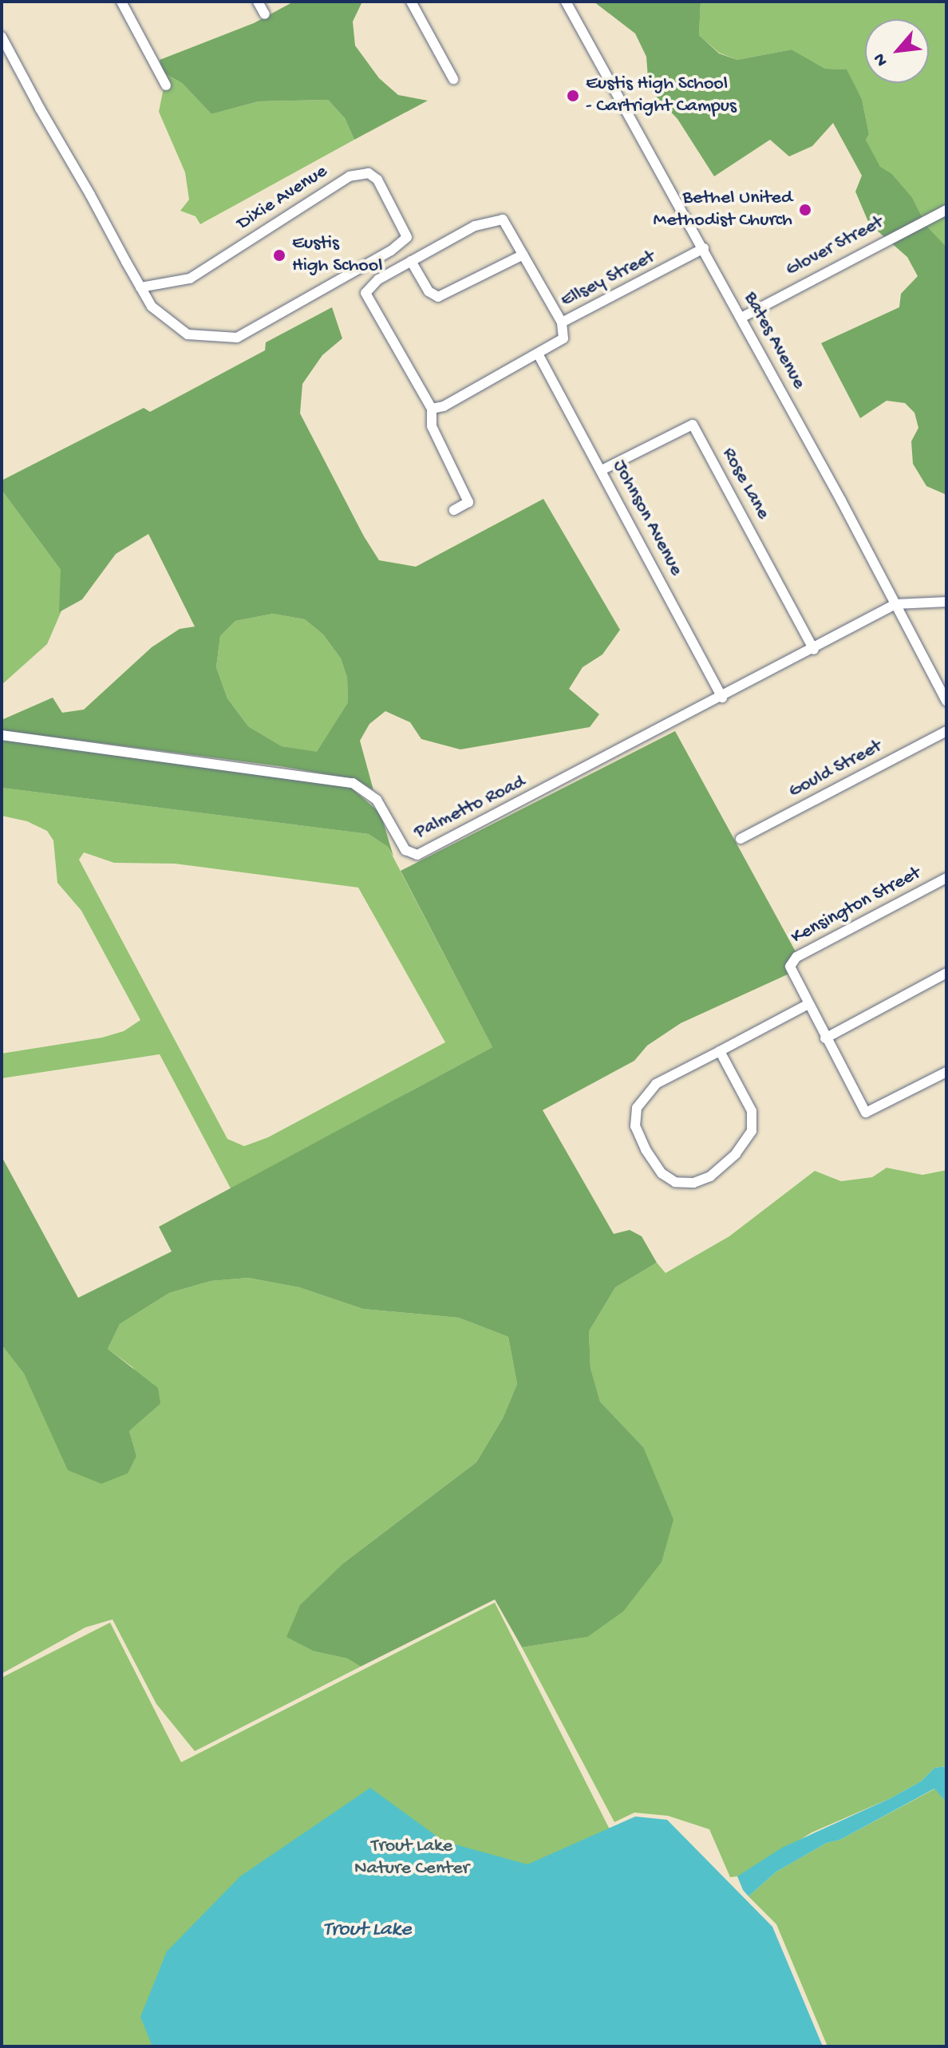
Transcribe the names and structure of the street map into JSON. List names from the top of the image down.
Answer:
{
  "streets": {
    "street": [
      "Dixie Avenue",
      "Glover Street",
      "Ellsey Street",
      "Bates Avenue",
      "Rose Lane",
      "Johnson Avenue",
      "Gould Street",
      "Palmetto Road",
      "Kensington Street"
    ]
  },
  "crossings": [
    ["Glover Street", "Bates Avenue"],
    ["Ellsey Street", "Bates Avenue"],
    ["Bates Avenue", "Palmetto Road"],
    ["Rose Lane", "Johnson Avenue"],
    ["Rose Lane", "Palmetto Road"],
    ["Johnson Avenue", "Palmetto Road"]
  ],
  "water": ["Trout Lake"],
  "parks": ["Trout Lake Nature Center"],
  "places": ["Eustis High School - Cartright Campus", "Bethel United Methodist Church", "Eustis High School"],
  "north": "bottom left"
}
